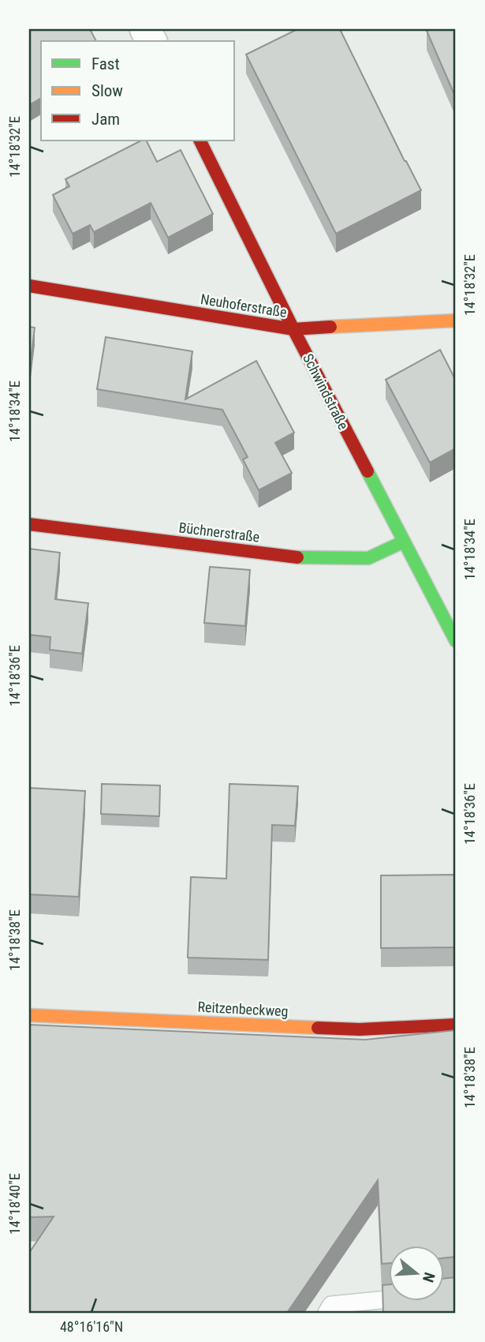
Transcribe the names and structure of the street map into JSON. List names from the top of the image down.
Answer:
{
  "streets": {
    "street": [
      "Neuhoferstraße",
      "Schwindstraße",
      "Büchnerstraße",
      "Reitzenbeckweg"
    ]
  },
  "crossings": [
    ["Neuhoferstraße", "Schwindstraße"],
    ["Schwindstraße", "Büchnerstraße"]
  ],
  "legend": ["Fast", "Slow", "Jam"],
  "north": "right",
  "coordinates": [
    "14°18'32\"E",
    "14°18'34\"E",
    "14°18'36\"E",
    "14°18'38\"E",
    "14°18'40\"E",
    "48°16'16\"N"
  ]
}
